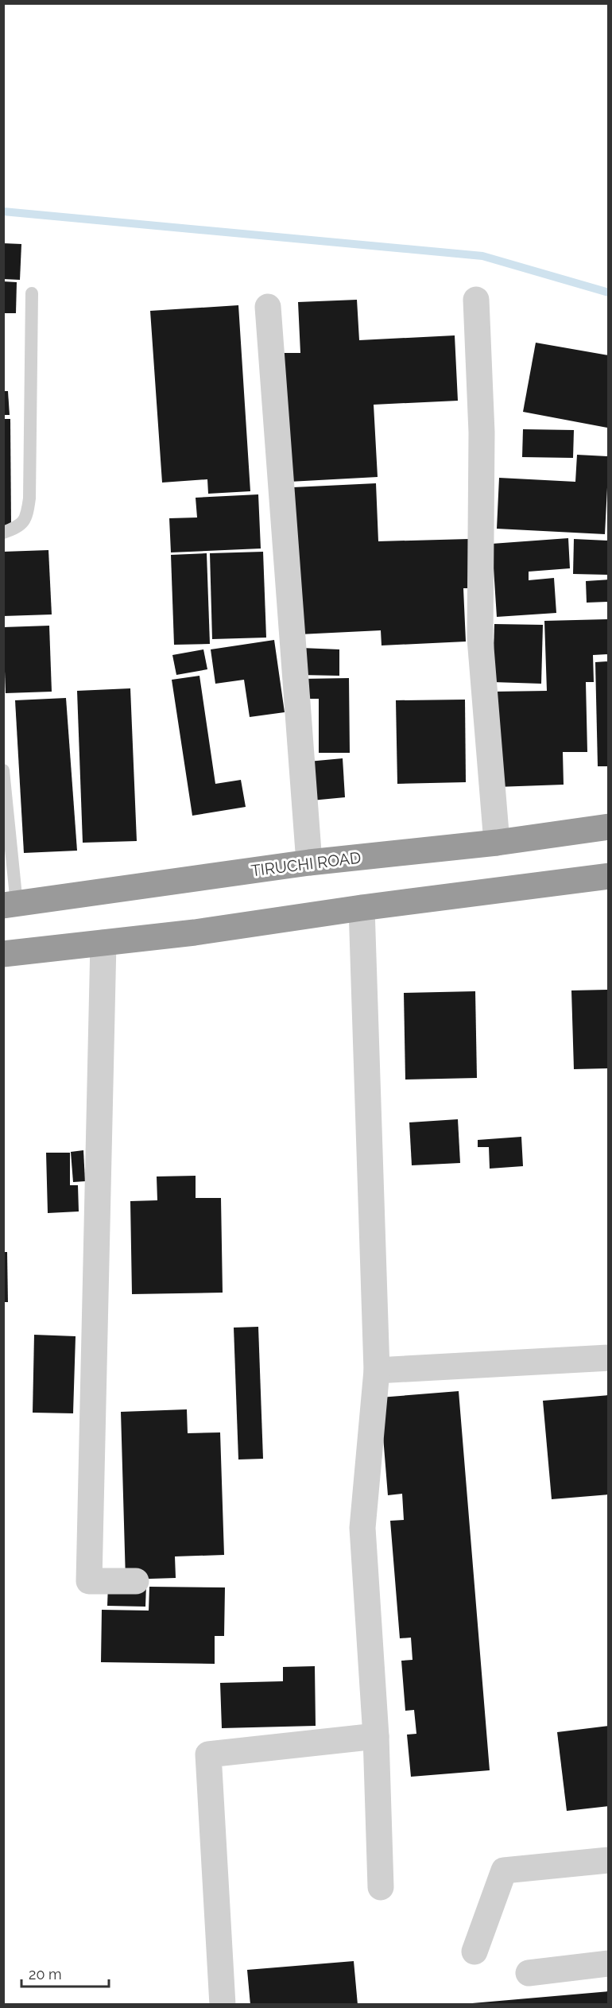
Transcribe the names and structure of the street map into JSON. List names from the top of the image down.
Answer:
{
  "streets": {
    "highway": ["TIRUCHI ROAD"]
  },
  "scale_bar": "20 m"
}
